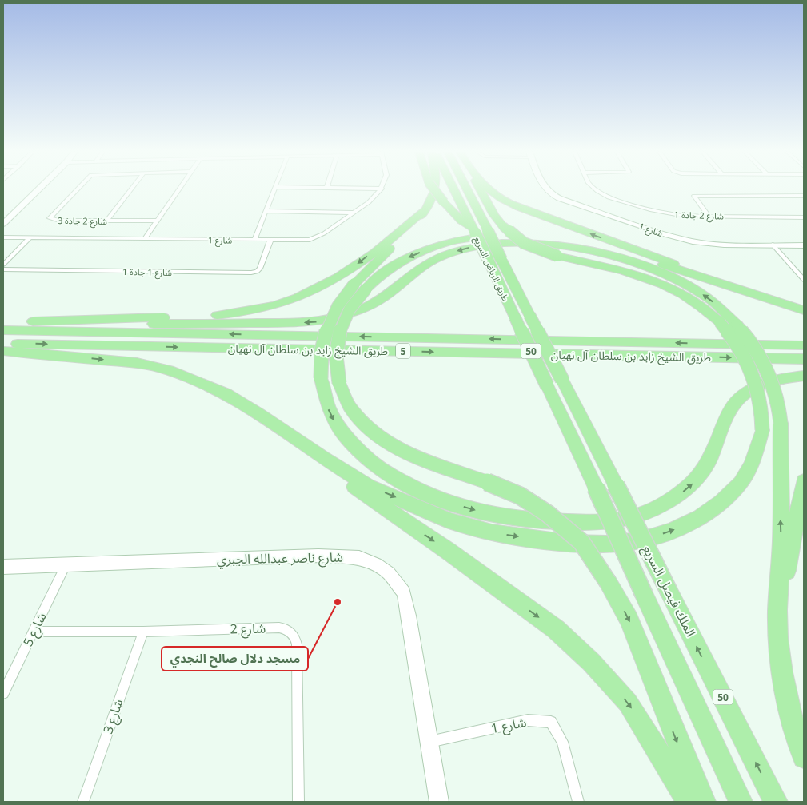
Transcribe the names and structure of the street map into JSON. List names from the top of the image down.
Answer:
{
  "streets": {
    "highway": [
      "طريق الرياض السريع",
      "طريق الشيخ زايد بن سلطان آل نهيان",
      "5",
      "50",
      "الملك فيصل السريع"
    ],
    "street": [
      "شارع 2 جادة 1",
      "شارع 2 جادة 3",
      "شارع 1",
      "شارع 1 جادة 1",
      "شارع ناصر عبدالله الجبري",
      "شارع 2",
      "شارع 5",
      "شارع 3"
    ]
  },
  "crossings": [
    ["شارع 1", "شارع 1 جادة 1"],
    ["شارع 1", "شارع ناصر عبدالله الجبري"],
    ["طريق الرياض السريع", "الملك فيصل السريع"],
    ["شارع ناصر عبدالله الجبري", "شارع 5"],
    ["شارع 2", "شارع 5"],
    ["شارع 2", "شارع 3"]
  ],
  "places": ["مسجد دلال صالح النجدي"]
}
